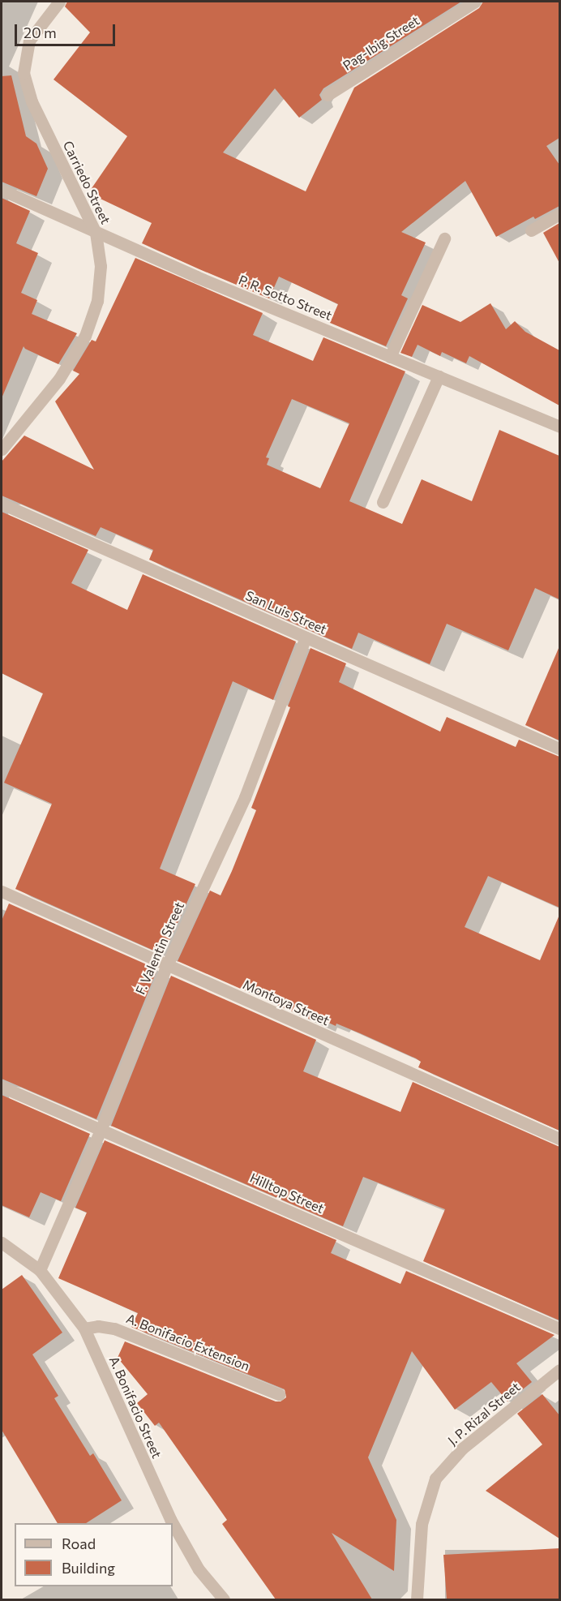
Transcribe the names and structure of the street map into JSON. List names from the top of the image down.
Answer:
{
  "streets": {
    "street": [
      "Pag-Ibig Street",
      "Carriedo Street",
      "P. R. Sotto Street",
      "San Luis Street",
      "F. Valentin Street",
      "Montoya Street",
      "Hilltop Street",
      "A. Bonifacio Extension",
      "A. Bonifacio Street",
      "J. P. Rizal Street"
    ]
  },
  "crossings": [
    ["Carriedo Street", "P. R. Sotto Street"],
    ["San Luis Street", "F. Valentin Street"],
    ["F. Valentin Street", "Montoya Street"],
    ["F. Valentin Street", "Hilltop Street"],
    ["F. Valentin Street", "A. Bonifacio Street"],
    ["A. Bonifacio Extension", "A. Bonifacio Street"]
  ],
  "legend": ["Road", "Building"],
  "scale_bar": "20 m"
}
